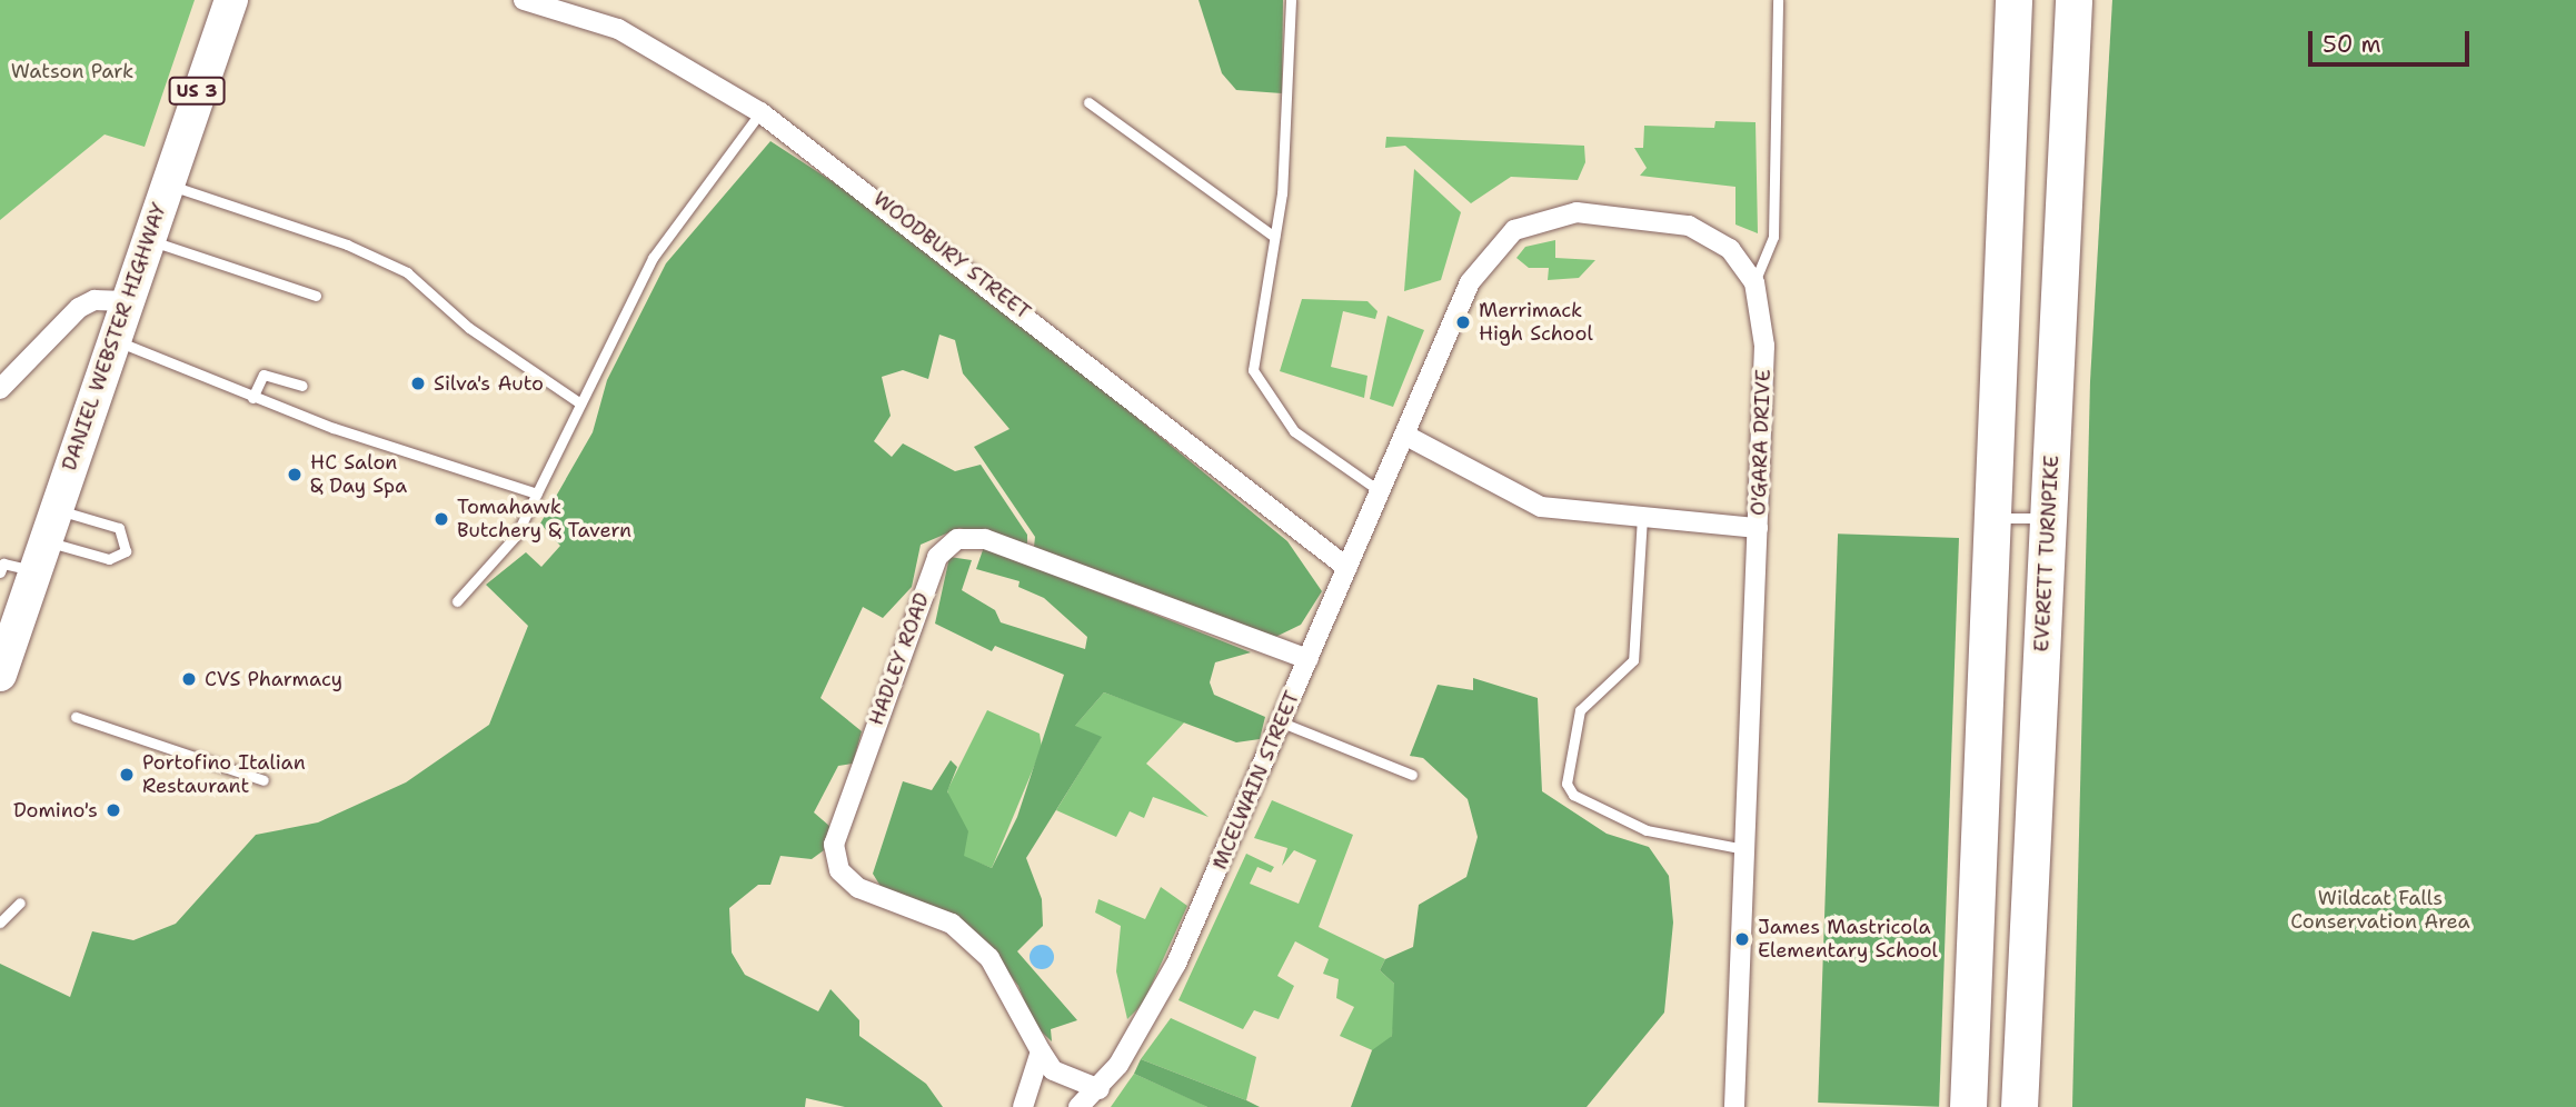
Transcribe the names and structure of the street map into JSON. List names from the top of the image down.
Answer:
{
  "streets": {
    "highway": ["EVERETT TURNPIKE"],
    "main road": ["US 3", "DANIEL WEBSTER HIGHWAY"],
    "street": [
      "WOODBURY STREET",
      "O'GARA DRIVE",
      "HADLEY ROAD",
      "MCELWAIN STREET"
    ]
  },
  "crossings": [
    ["WOODBURY STREET", "MCELWAIN STREET"],
    ["O'GARA DRIVE", "MCELWAIN STREET"],
    ["HADLEY ROAD", "MCELWAIN STREET"]
  ],
  "parks": ["Watson Park", "Wildcat Falls Conservation Area"],
  "places": [
    "Merrimack High School",
    "Silva's Auto",
    "HC Salon & Day Spa",
    "Tomahawk Butchery & Tavern",
    "CVS Pharmacy",
    "Portofino Italian Restaurant",
    "Domino's",
    "James Mastricola Elementary School"
  ],
  "scale_bar": "50 m"
}
